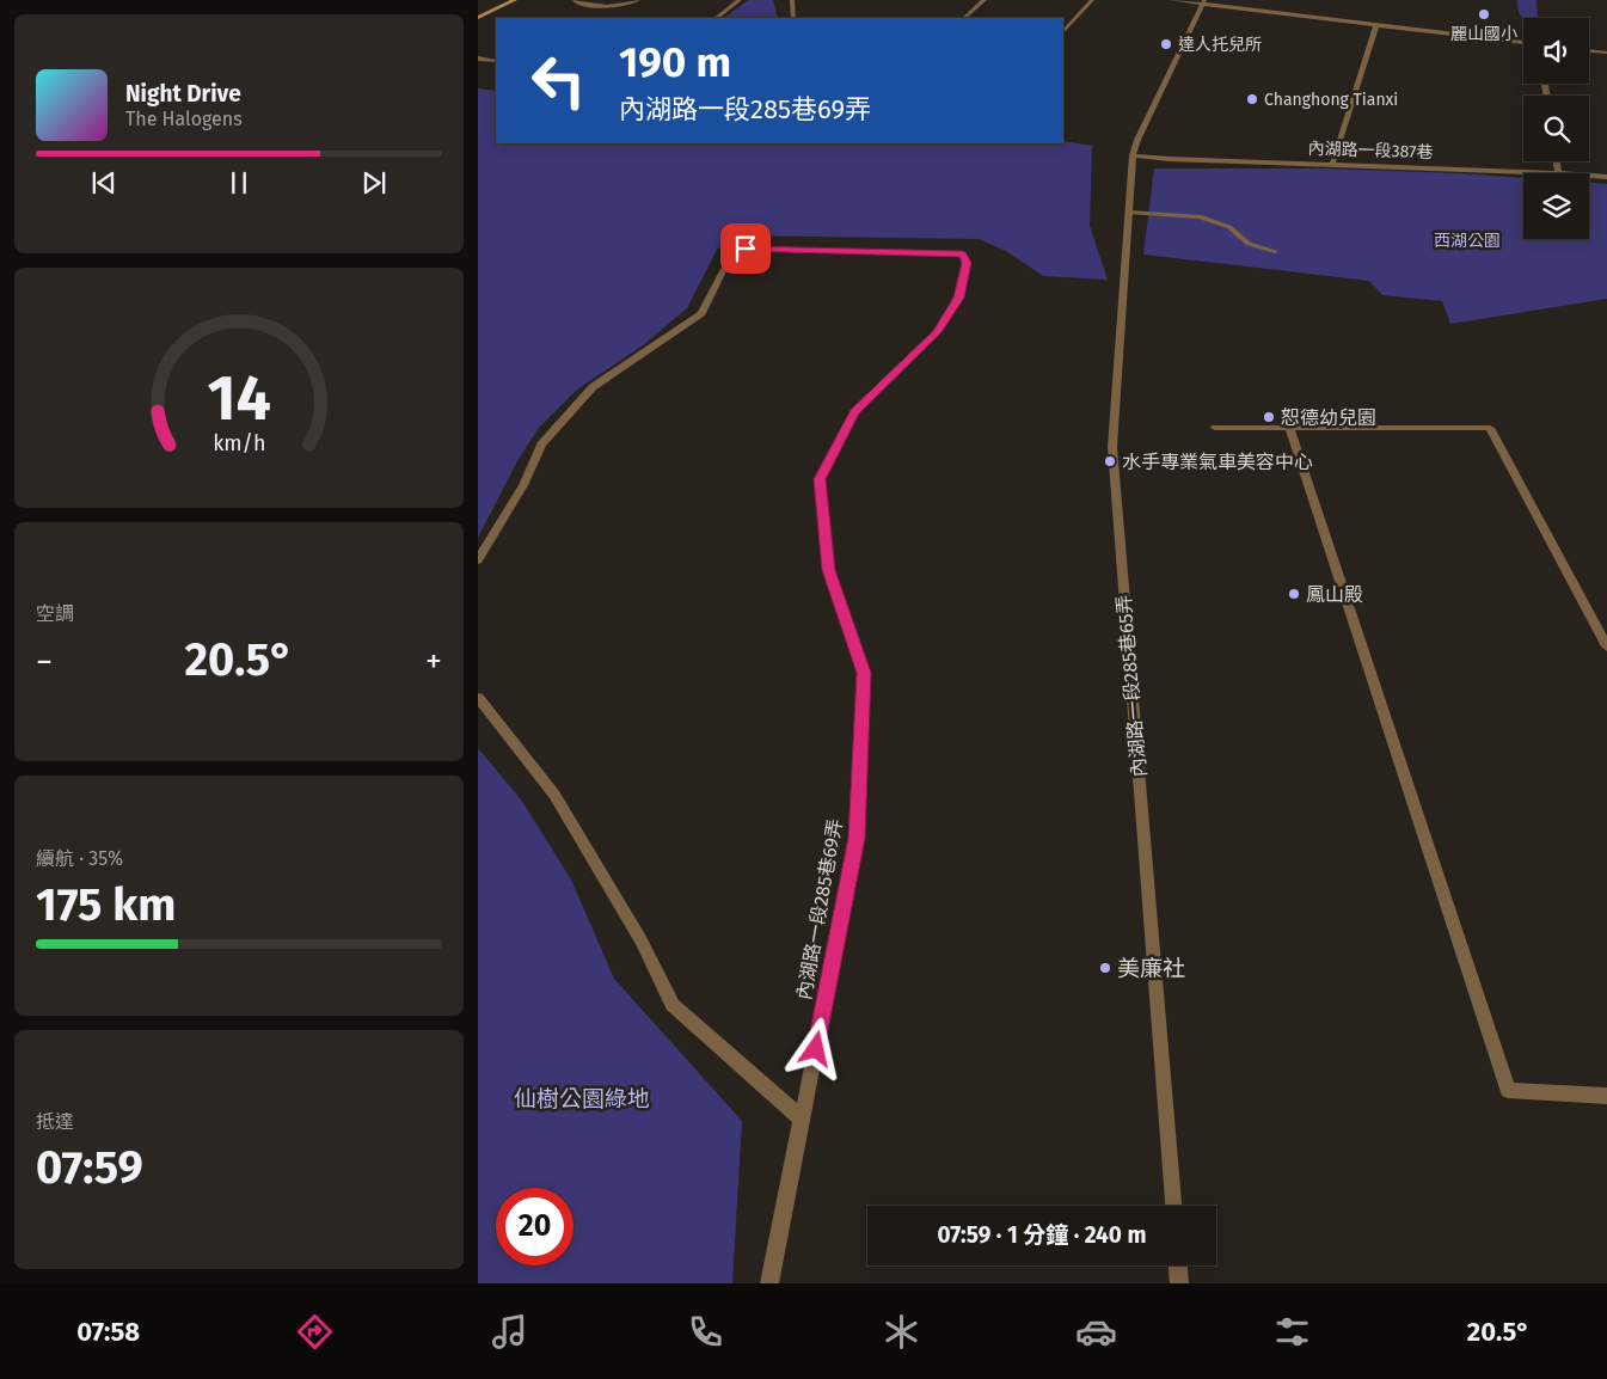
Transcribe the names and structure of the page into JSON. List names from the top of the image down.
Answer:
{
  "streets": {
    "street": ["內湖路一段387巷", "內湖路一段285巷65弄", "內湖路一段285巷69弄"]
  },
  "crossings": [
    ["內湖路一段387巷", "內湖路一段285巷65弄"]
  ],
  "parks": ["西湖公園", "仙樹公園綠地"],
  "places": [
    "麗山國小",
    "達人托兒所",
    "Changhong Tianxi",
    "恕德幼兒園",
    "水手專業氣車美容中心",
    "鳳山殿",
    "美廉社"
  ],
  "page": {
    "turn": ["190 m", "內湖路一段285巷69弄"],
    "song": ["Night Drive", "The Halogens"],
    "tile": [
      "空調",
      ["續航 · 35%", "175 km"],
      ["抵達", "07:59"]
    ],
    "heat": ["−", "20.5°", "+"],
    "limit": "20",
    "trip": "07:59 · 1 分鐘 · 240 m",
    "tabs": ["07:58", "20.5°"],
    "gauge": ["14", "km/h"]
  }
}
